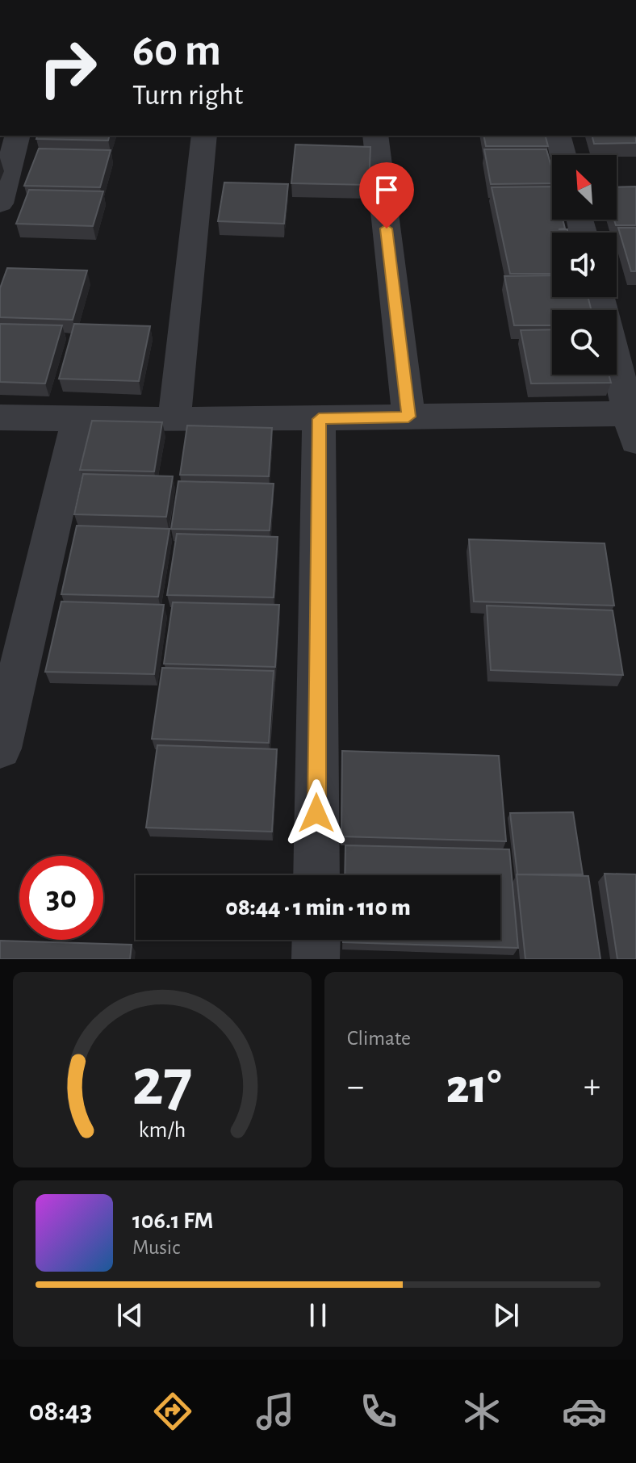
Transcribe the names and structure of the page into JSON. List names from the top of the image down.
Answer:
{
  "north": "top left",
  "page": {
    "turn": ["60 m", "Turn right"],
    "limit": "30",
    "trip": "08:44 · 1 min · 110 m",
    "tile": "Climate",
    "heat": ["−", "21°", "+"],
    "song": ["106.1 FM", "Music"],
    "tabs": "08:43",
    "gauge": ["27", "km/h"]
  }
}
